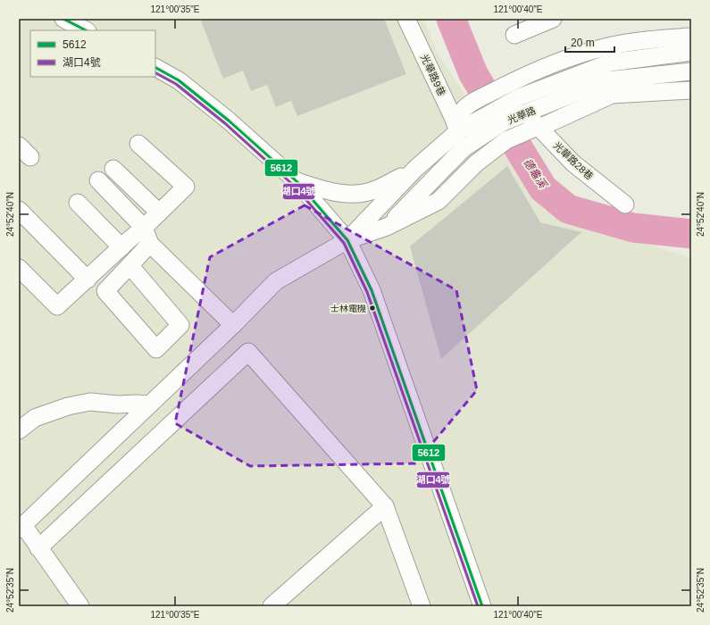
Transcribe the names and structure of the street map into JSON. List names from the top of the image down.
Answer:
{
  "streets": {
    "street": ["光華路9巷", "光華路", "光華路28巷"]
  },
  "crossings": [
    ["光華路9巷", "光華路"],
    ["光華路", "光華路28巷"]
  ],
  "water": ["德龜溪"],
  "places": ["士林電機"],
  "lines": ["transit line 5612", "transit line 湖口4號"],
  "legend": ["5612", "湖口4號"],
  "scale_bar": "20 m",
  "coordinates": [
    "121°00'35\"E",
    "121°00'40\"E",
    "24°52'40\"N",
    "24°52'35\"N"
  ]
}
